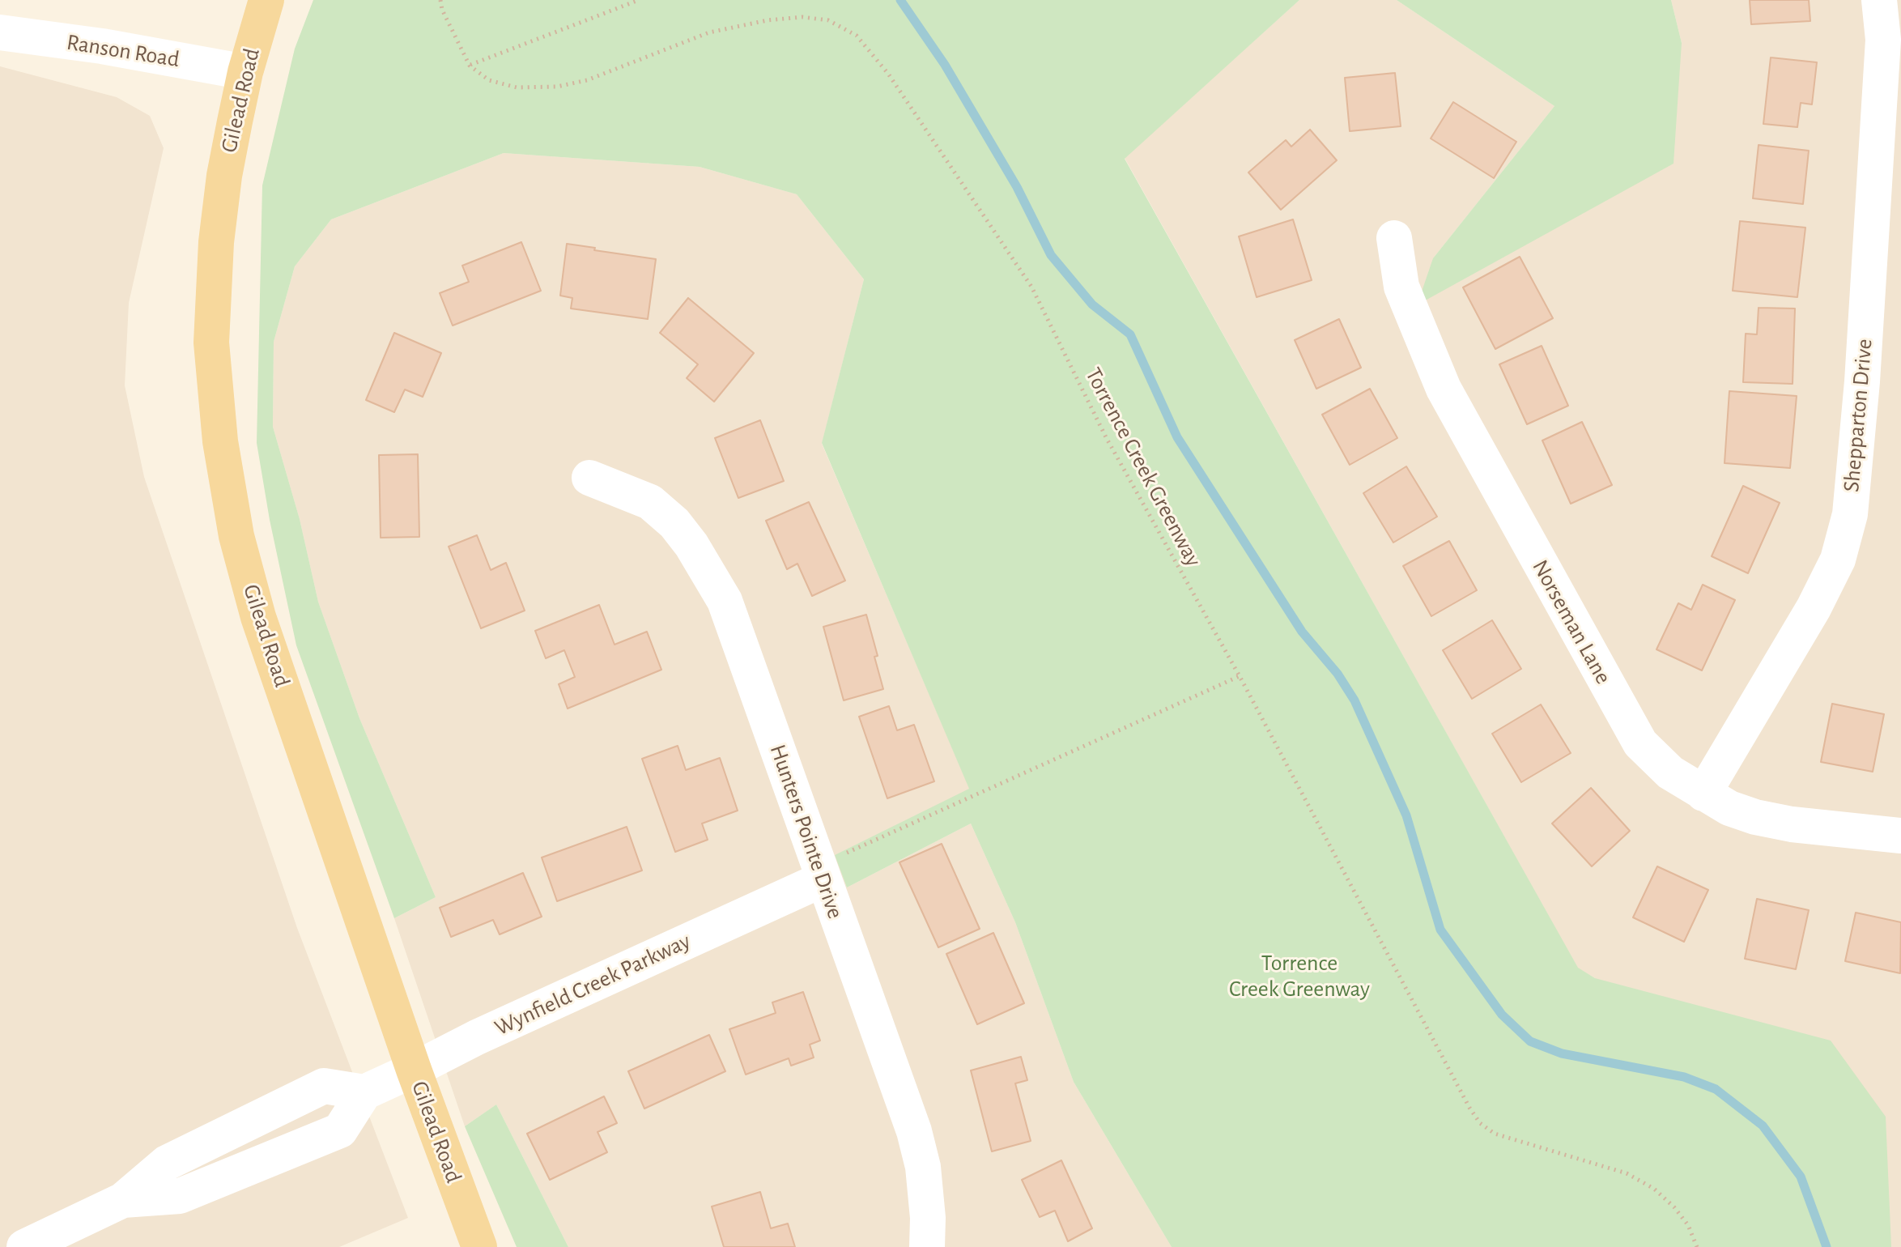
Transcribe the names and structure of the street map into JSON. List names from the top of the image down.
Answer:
{
  "streets": {
    "main road": ["Gilead Road"],
    "street": [
      "Ranson Road",
      "Shepparton Drive",
      "Norseman Lane",
      "Hunters Pointe Drive",
      "Wynfield Creek Parkway"
    ],
    "path": ["Torrence Creek Greenway"]
  },
  "crossings": [
    ["Ranson Road", "Gilead Road"],
    ["Gilead Road", "Wynfield Creek Parkway"],
    ["Shepparton Drive", "Norseman Lane"],
    ["Hunters Pointe Drive", "Wynfield Creek Parkway"]
  ],
  "parks": ["Torrence Creek Greenway"]
}
